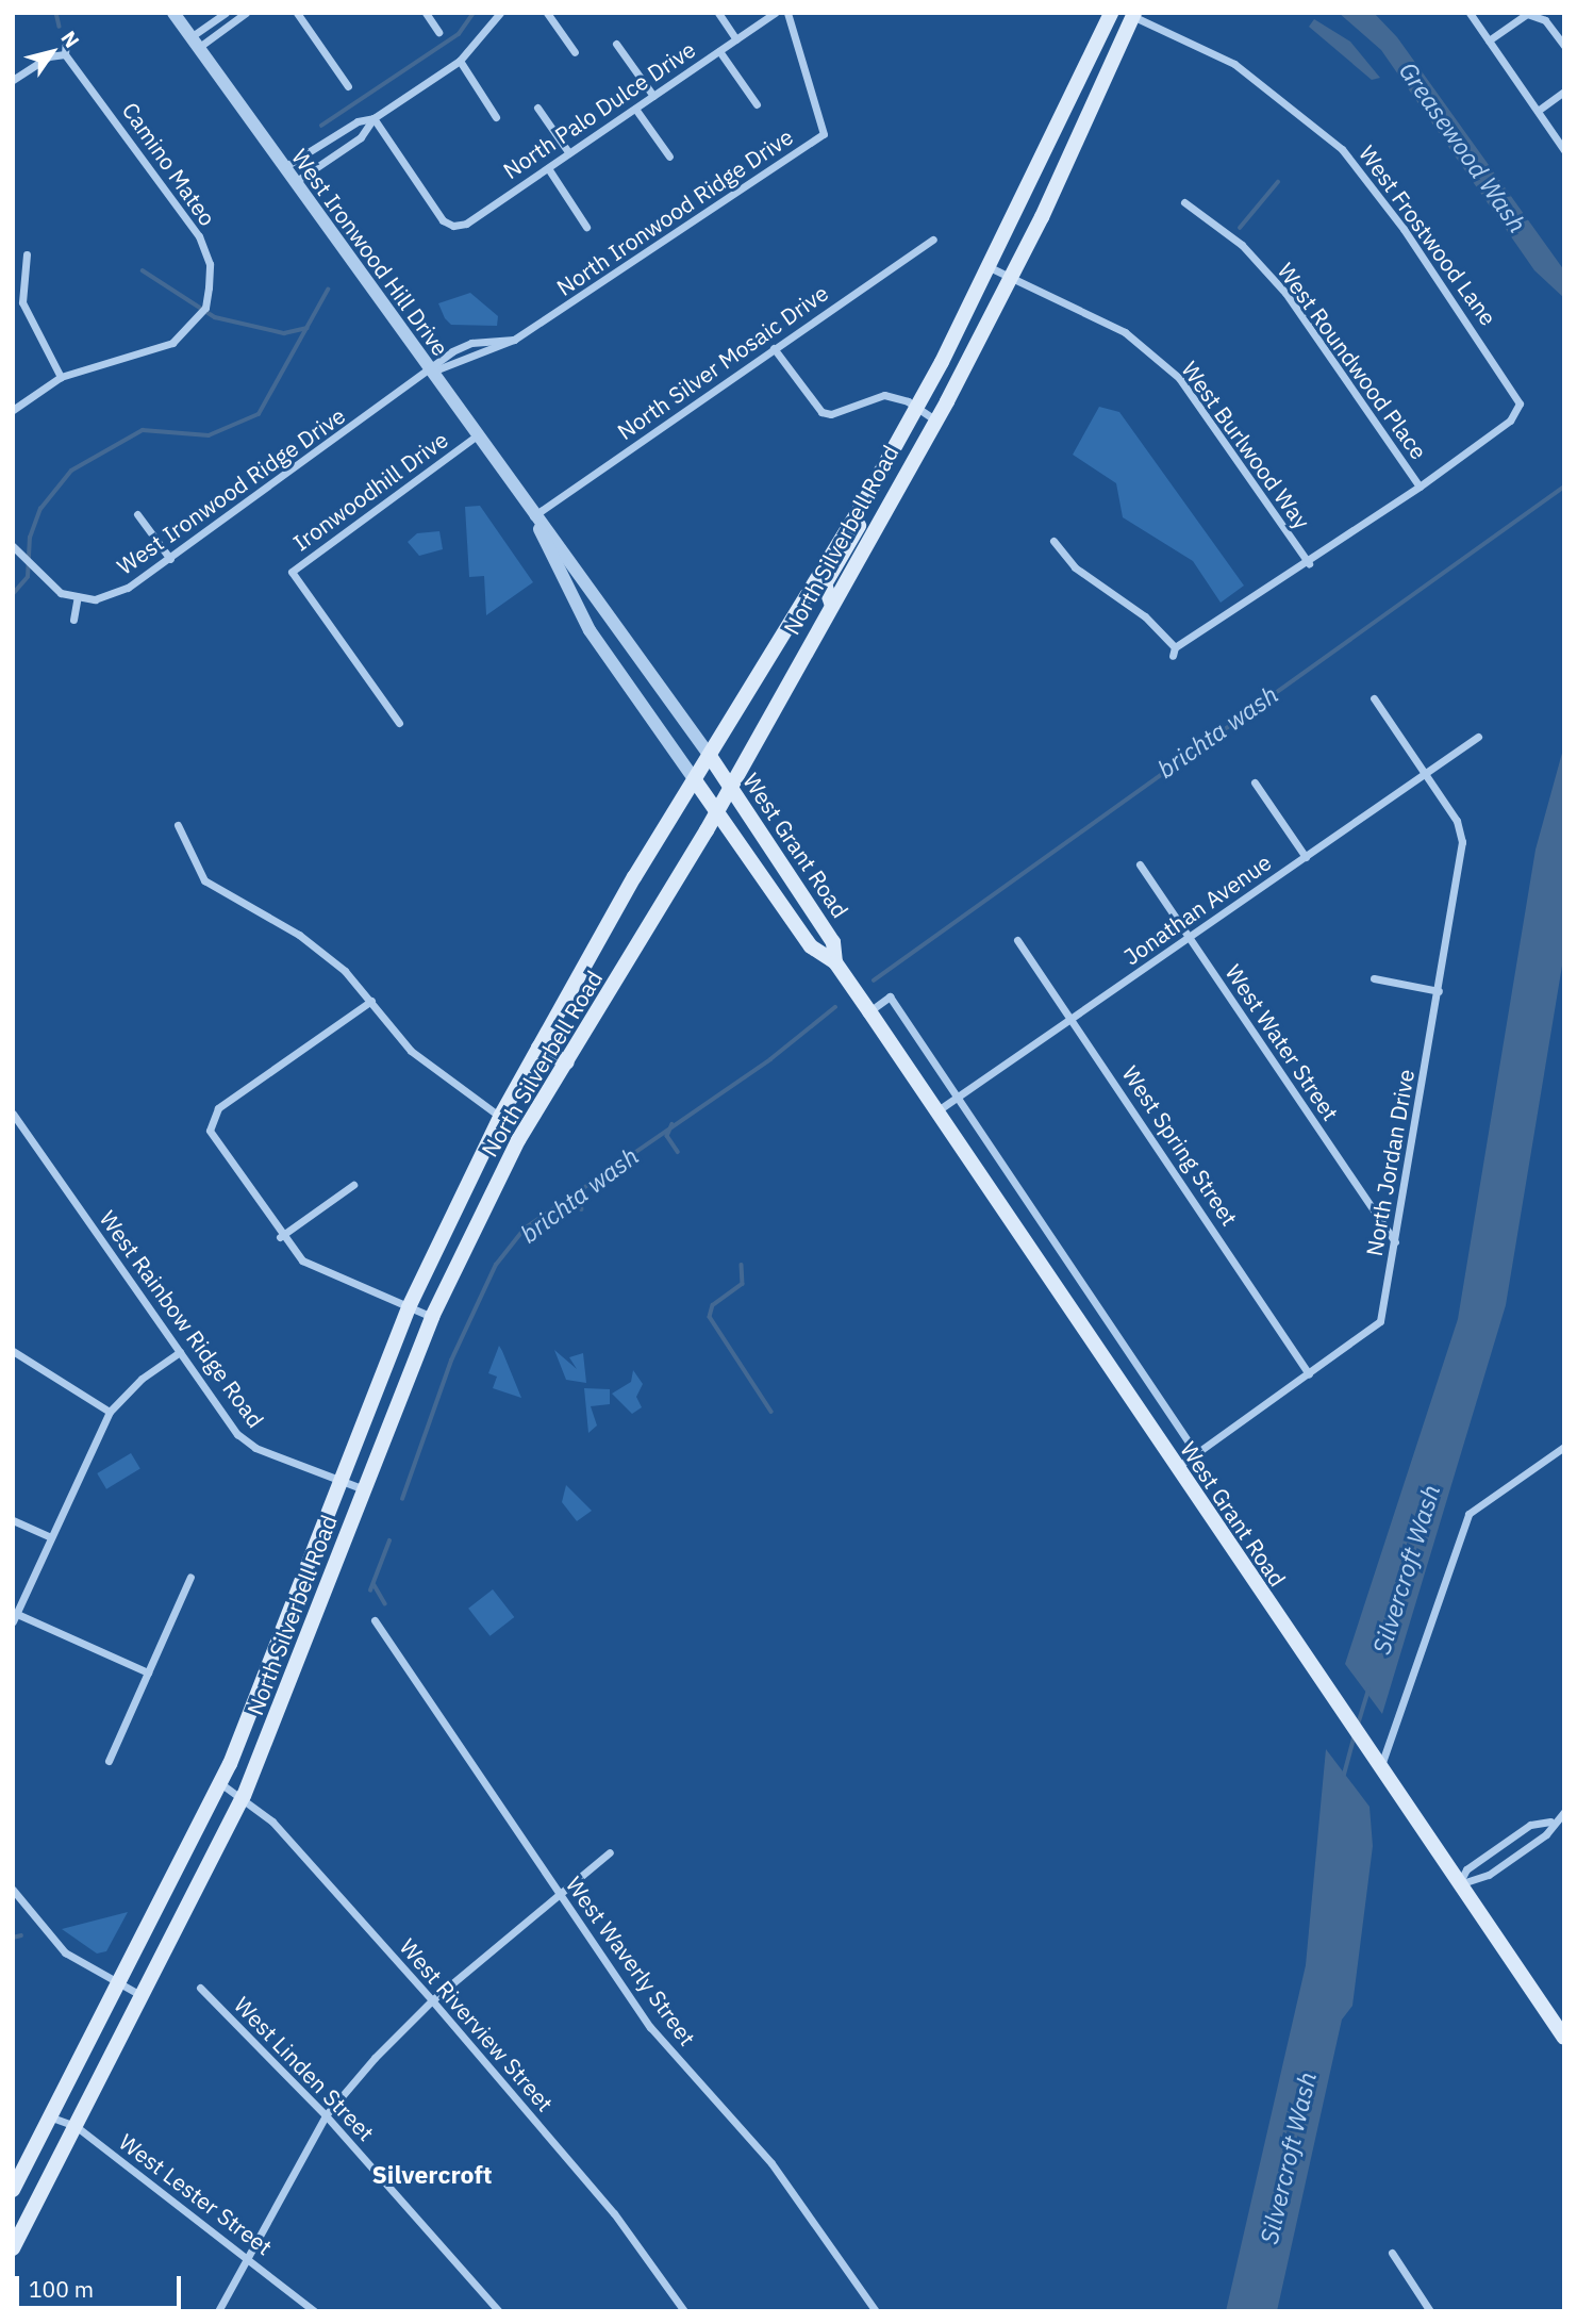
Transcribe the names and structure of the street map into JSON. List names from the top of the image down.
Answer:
{
  "streets": {
    "main road": ["North Silverbell Road", "West Grant Road"],
    "street": [
      "North Palo Dulce Drive",
      "Camino Mateo",
      "North Ironwood Ridge Drive",
      "West Frostwood Lane",
      "West Ironwood Hill Drive",
      "West Roundwood Place",
      "North Silver Mosaic Drive",
      "West Burlwood Way",
      "West Ironwood Ridge Drive",
      "Ironwoodhill Drive",
      "Jonathan Avenue",
      "West Water Street",
      "West Spring Street",
      "North Jordan Drive",
      "West Rainbow Ridge Road",
      "West Waverly Street",
      "West Riverview Street",
      "West Linden Street",
      "West Lester Street"
    ]
  },
  "crossings": [
    ["North Ironwood Ridge Drive", "West Ironwood Hill Drive"],
    ["North Ironwood Ridge Drive", "West Ironwood Ridge Drive"],
    ["West Frostwood Lane", "West Roundwood Place"],
    ["West Frostwood Lane", "North Silverbell Road"],
    ["West Ironwood Hill Drive", "North Silver Mosaic Drive"],
    ["West Ironwood Hill Drive", "West Ironwood Ridge Drive"],
    ["West Ironwood Hill Drive", "Ironwoodhill Drive"],
    ["West Ironwood Hill Drive", "North Silverbell Road"],
    ["West Ironwood Hill Drive", "West Grant Road"],
    ["West Burlwood Way", "North Silverbell Road"],
    ["North Silverbell Road", "West Grant Road"],
    ["North Silverbell Road", "West Rainbow Ridge Road"],
    ["North Silverbell Road", "West Riverview Street"],
    ["North Silverbell Road", "West Lester Street"],
    ["West Grant Road", "Jonathan Avenue"],
    ["West Grant Road", "North Jordan Drive"],
    ["Jonathan Avenue", "West Water Street"],
    ["Jonathan Avenue", "West Spring Street"],
    ["Jonathan Avenue", "North Jordan Drive"],
    ["West Water Street", "North Jordan Drive"],
    ["West Spring Street", "North Jordan Drive"]
  ],
  "districts": ["Silvercroft"],
  "water": ["Greasewood Wash", "brichta wash", "Silvercroft Wash"],
  "scale_bar": "100 m",
  "north": "top right"
}
